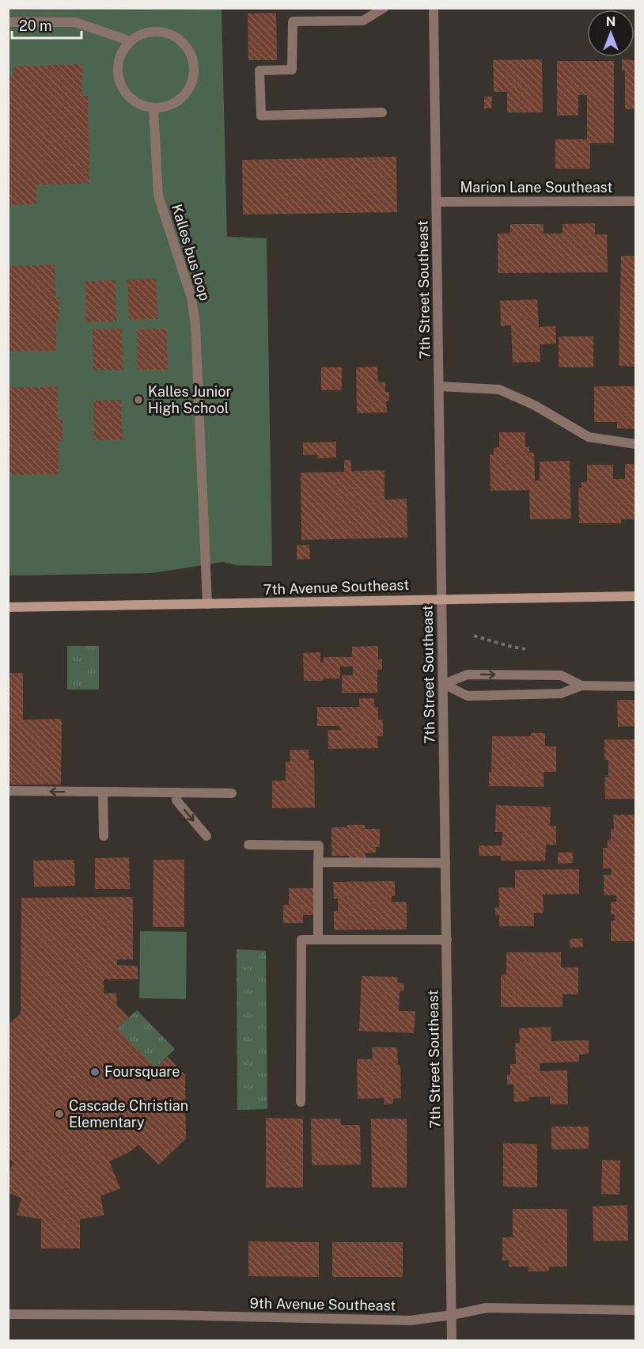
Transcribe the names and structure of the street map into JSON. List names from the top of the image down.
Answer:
{
  "streets": {
    "street": [
      "Marion Lane Southeast",
      "Kalles bus loop",
      "7th Street Southeast",
      "7th Avenue Southeast",
      "9th Avenue Southeast"
    ]
  },
  "crossings": [
    ["Marion Lane Southeast", "7th Street Southeast"],
    ["Kalles bus loop", "7th Avenue Southeast"],
    ["7th Street Southeast", "7th Avenue Southeast"],
    ["7th Street Southeast", "9th Avenue Southeast"]
  ],
  "places": ["Kalles Junior High School", "Foursquare", "Cascade Christian Elementary"],
  "scale_bar": "20 m",
  "north": "top"
}
